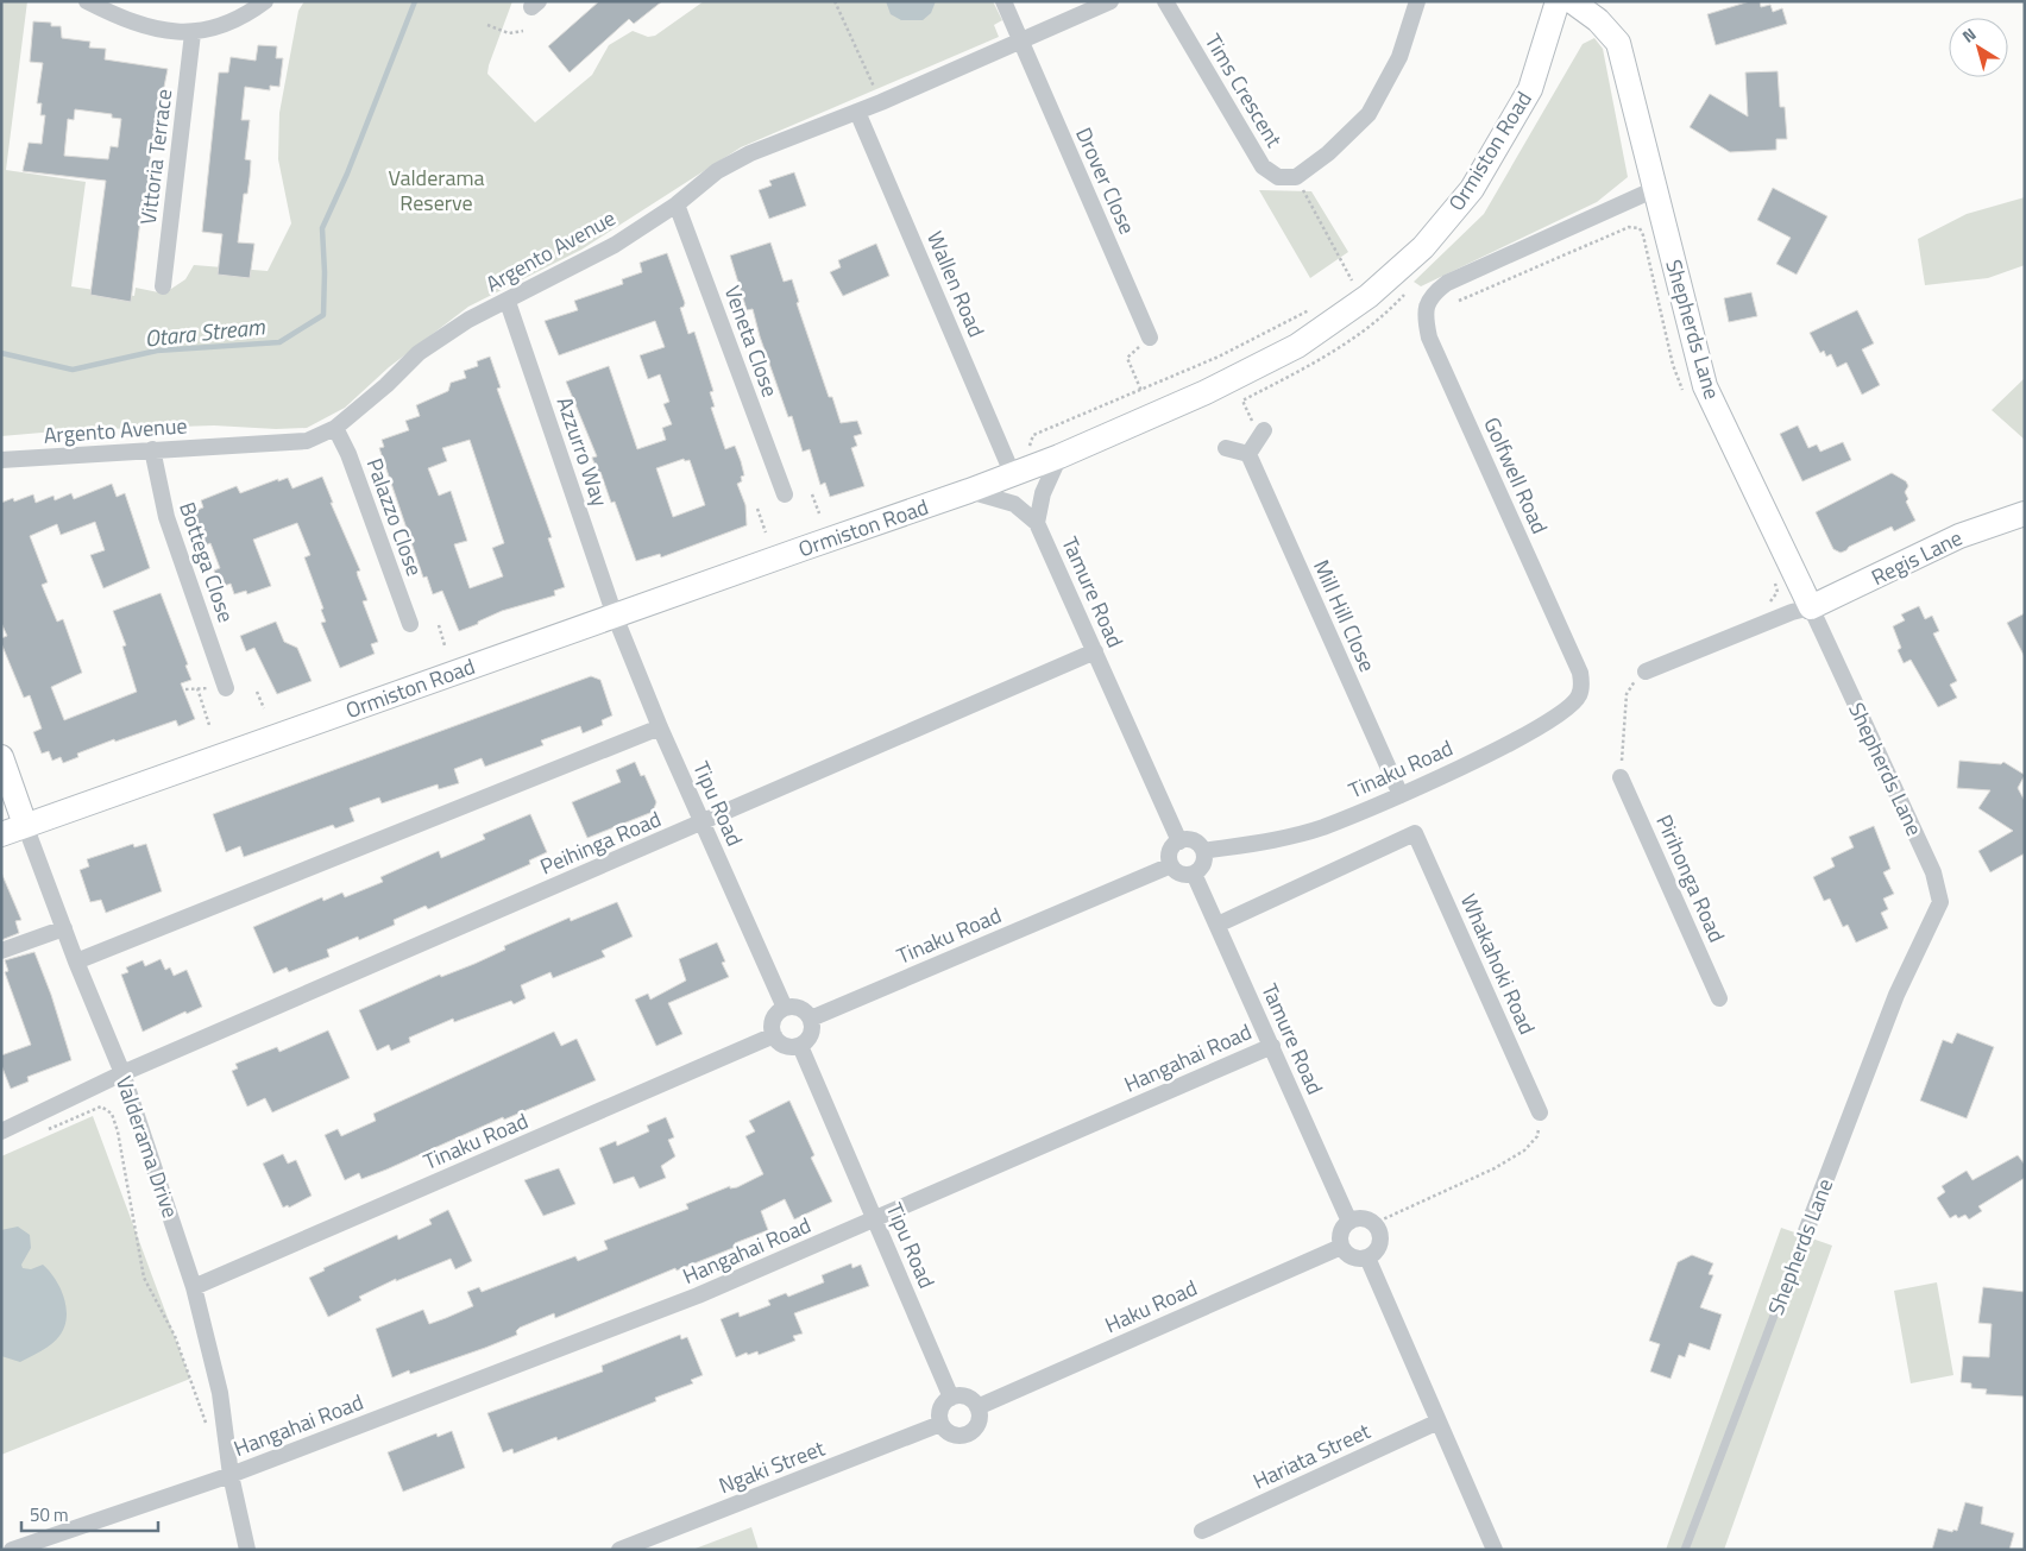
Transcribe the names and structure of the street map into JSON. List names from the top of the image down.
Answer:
{
  "streets": {
    "main road": [
      "Ormiston Road",
      "Shepherds Lane",
      "Regis Lane",
      "Valderama Drive"
    ],
    "street": [
      "Tims Crescent",
      "Vittoria Terrace",
      "Drover Close",
      "Argento Avenue",
      "Wallen Road",
      "Veneta Close",
      "Azzurro Way",
      "Golfwell Road",
      "Palazzo Close",
      "Bottega Close",
      "Tamure Road",
      "Mill Hill Close",
      "Tinaku Road",
      "Tipu Road",
      "Peihinga Road",
      "Pirihonga Road",
      "Whakahoki Road",
      "Hangahai Road",
      "Haku Road",
      "Hariata Street",
      "Ngaki Street"
    ]
  },
  "crossings": [
    ["Ormiston Road", "Wallen Road"],
    ["Ormiston Road", "Azzurro Way"],
    ["Ormiston Road", "Tamure Road"],
    ["Ormiston Road", "Tipu Road"],
    ["Ormiston Road", "Valderama Drive"],
    ["Drover Close", "Argento Avenue"],
    ["Argento Avenue", "Wallen Road"],
    ["Argento Avenue", "Veneta Close"],
    ["Argento Avenue", "Azzurro Way"],
    ["Argento Avenue", "Palazzo Close"],
    ["Argento Avenue", "Bottega Close"],
    ["Shepherds Lane", "Golfwell Road"],
    ["Shepherds Lane", "Regis Lane"],
    ["Azzurro Way", "Tipu Road"],
    ["Golfwell Road", "Tinaku Road"],
    ["Tamure Road", "Tinaku Road"],
    ["Tamure Road", "Peihinga Road"],
    ["Tamure Road", "Whakahoki Road"],
    ["Tamure Road", "Hangahai Road"],
    ["Tamure Road", "Haku Road"],
    ["Mill Hill Close", "Tinaku Road"],
    ["Tinaku Road", "Tipu Road"],
    ["Tinaku Road", "Valderama Drive"],
    ["Tipu Road", "Peihinga Road"],
    ["Tipu Road", "Hangahai Road"],
    ["Tipu Road", "Haku Road"],
    ["Tipu Road", "Ngaki Street"],
    ["Peihinga Road", "Valderama Drive"],
    ["Hangahai Road", "Valderama Drive"],
    ["Haku Road", "Ngaki Street"]
  ],
  "water": ["Otara Stream"],
  "parks": ["Valderama Reserve"],
  "scale_bar": "50 m",
  "north": "top left"
}
